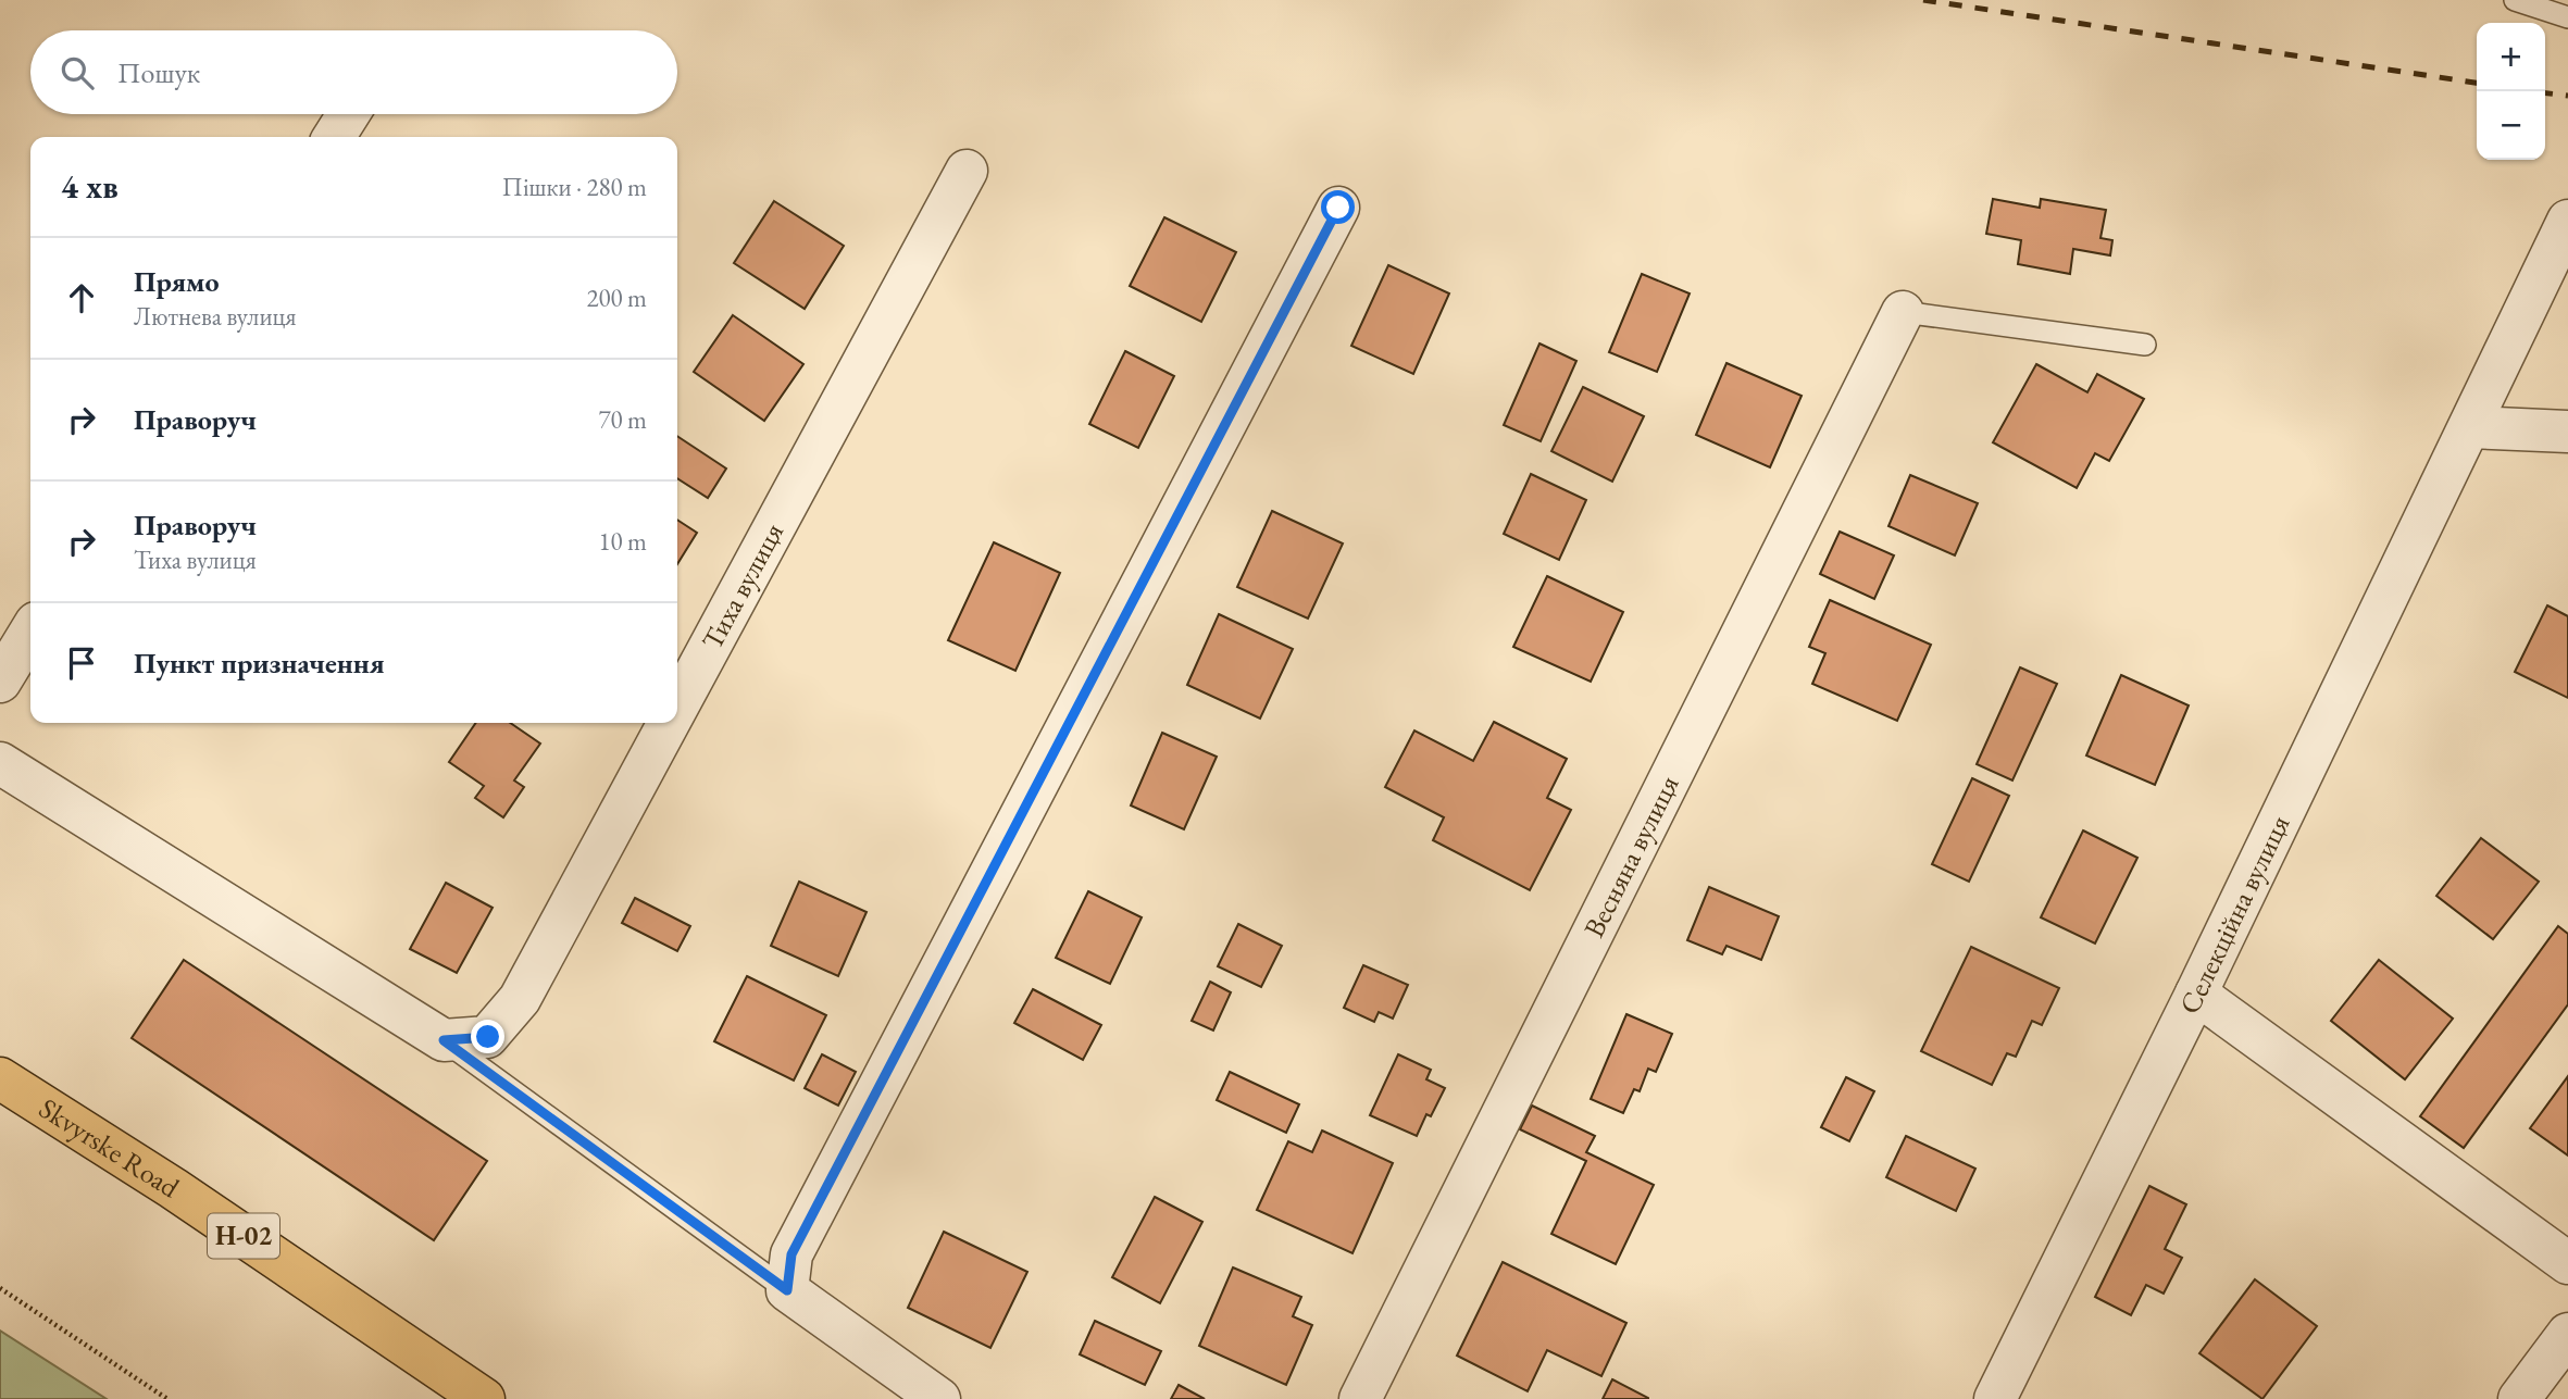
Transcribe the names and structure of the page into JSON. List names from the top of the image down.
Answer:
{
  "streets": {
    "main road": ["Skvyrske Road", "Н-02"],
    "street": ["Тиха вулиця", "Весняна вулиця", "Селекційна вулиця"]
  },
  "page": {
    "map_buttons": ["+", "−"],
    "search": "Пошук",
    "heading": ["4 хв", "Пішки · 280 m"],
    "list": [
      ["Прямо", "Лютнева вулиця", "200 m"],
      ["Праворуч", "70 m"],
      ["Праворуч", "Тиха вулиця", "10 m"],
      "Пункт призначення"
    ]
  }
}
